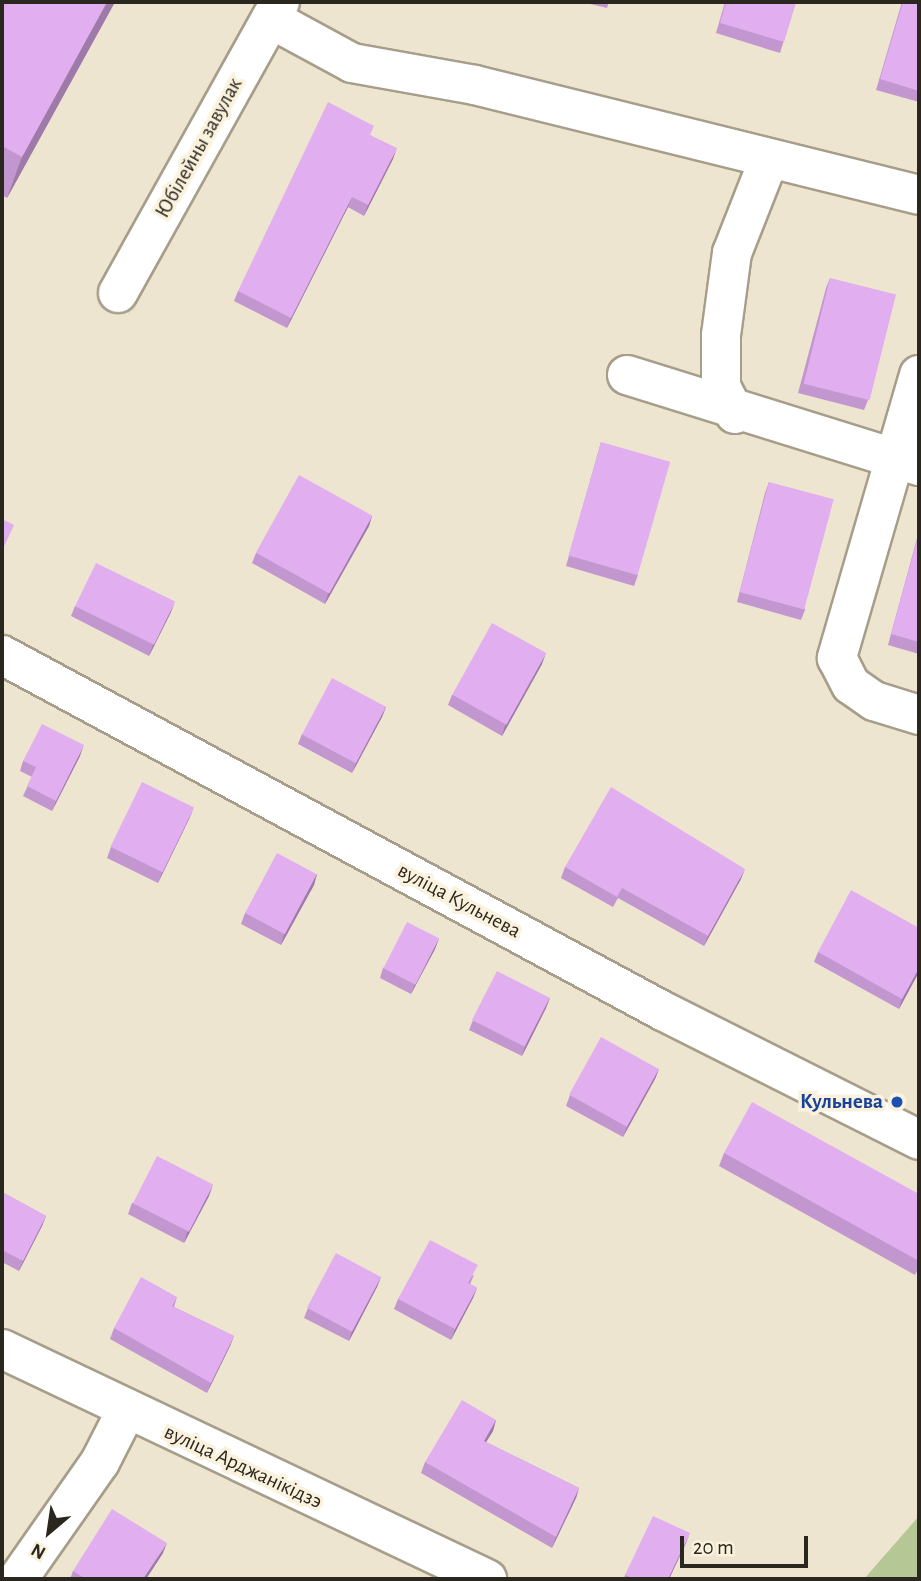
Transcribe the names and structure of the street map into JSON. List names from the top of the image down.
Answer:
{
  "streets": {
    "street": ["Юбілейны завулак", "вуліца Кульнева", "вуліца Арджанікідзэ"]
  },
  "places": ["Кульнева"],
  "scale_bar": "20 m",
  "north": "bottom left"
}
